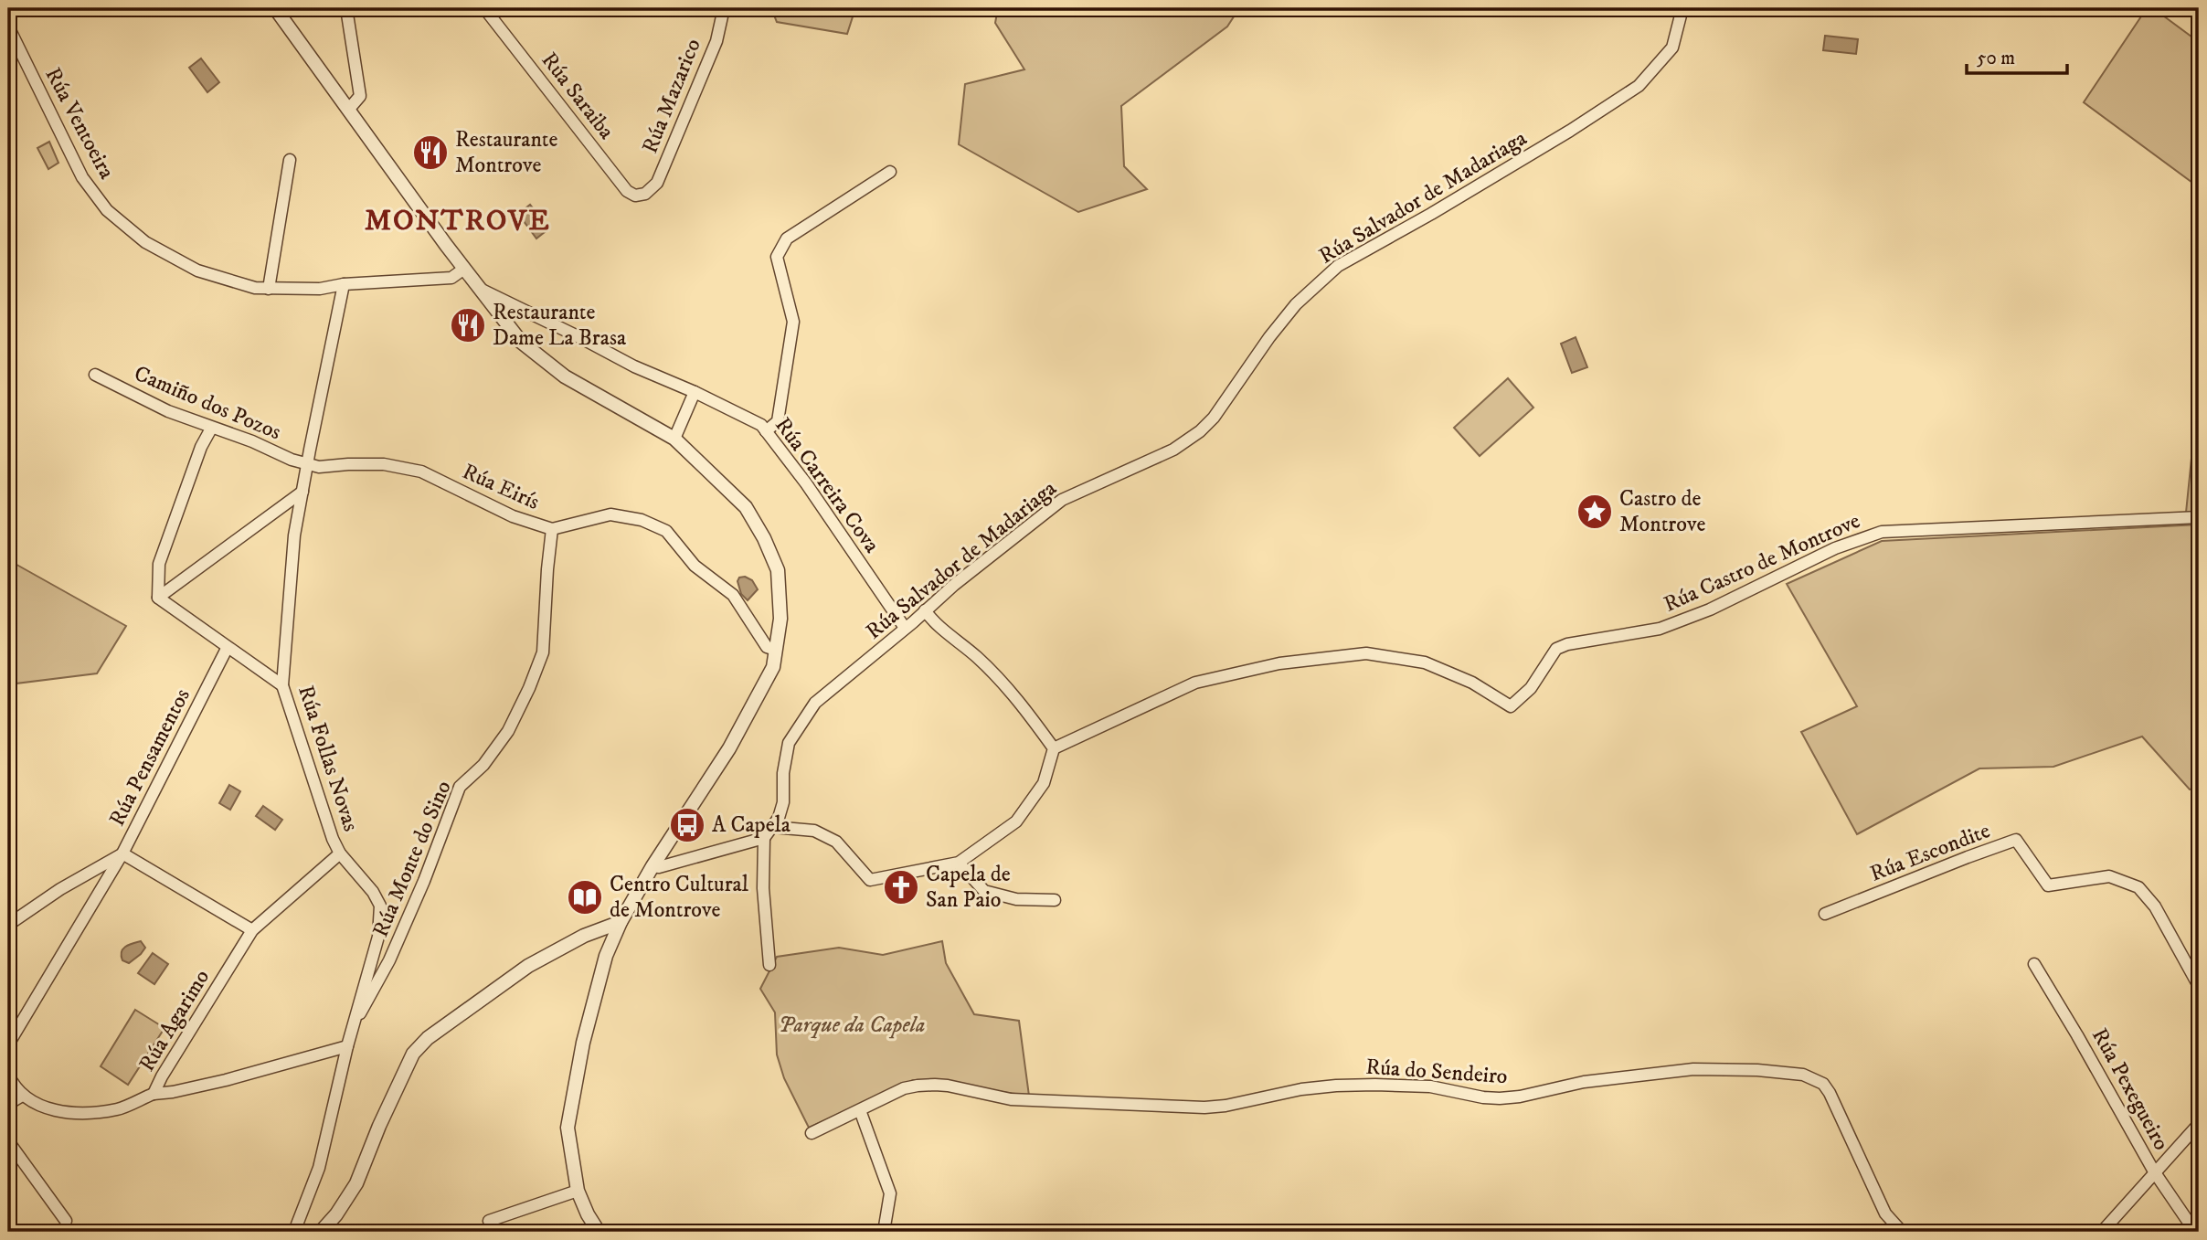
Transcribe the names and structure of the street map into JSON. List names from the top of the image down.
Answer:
{
  "streets": {
    "street": [
      "Rúa Saraiba",
      "Rúa Mazarico",
      "Rúa Ventoeira",
      "Rúa Salvador de Madariaga",
      "Camiño dos Pozos",
      "Rúa Carreira Cova",
      "Rúa Eirís",
      "Rúa Castro de Montrove",
      "Rúa Pensamentos",
      "Rúa Follas Novas",
      "Rúa Escondite",
      "Rúa Monte do Sino",
      "Rúa Agarimo",
      "Rúa do Sendeiro",
      "Rúa Pexegueiro"
    ]
  },
  "crossings": [
    ["Rúa Saraiba", "Rúa Mazarico"],
    ["Rúa Ventoeira", "Rúa Follas Novas"],
    ["Rúa Salvador de Madariaga", "Rúa Carreira Cova"],
    ["Camiño dos Pozos", "Rúa Eirís"],
    ["Camiño dos Pozos", "Rúa Follas Novas"],
    ["Rúa Eirís", "Rúa Follas Novas"],
    ["Rúa Eirís", "Rúa Monte do Sino"],
    ["Rúa Pensamentos", "Rúa Agarimo"],
    ["Rúa Follas Novas", "Rúa Monte do Sino"],
    ["Rúa Follas Novas", "Rúa Agarimo"]
  ],
  "districts": ["MONTROVE"],
  "parks": ["Parque da Capela"],
  "places": {
    "restaurant": ["Restaurante Montrove", "Restaurante Dame La Brasa"],
    "place": ["Castro de Montrove"],
    "bus stop": ["A Capela"],
    "church": ["Capela de San Paio"],
    "library": ["Centro Cultural de Montrove"]
  },
  "scale_bar": "50 m"
}
